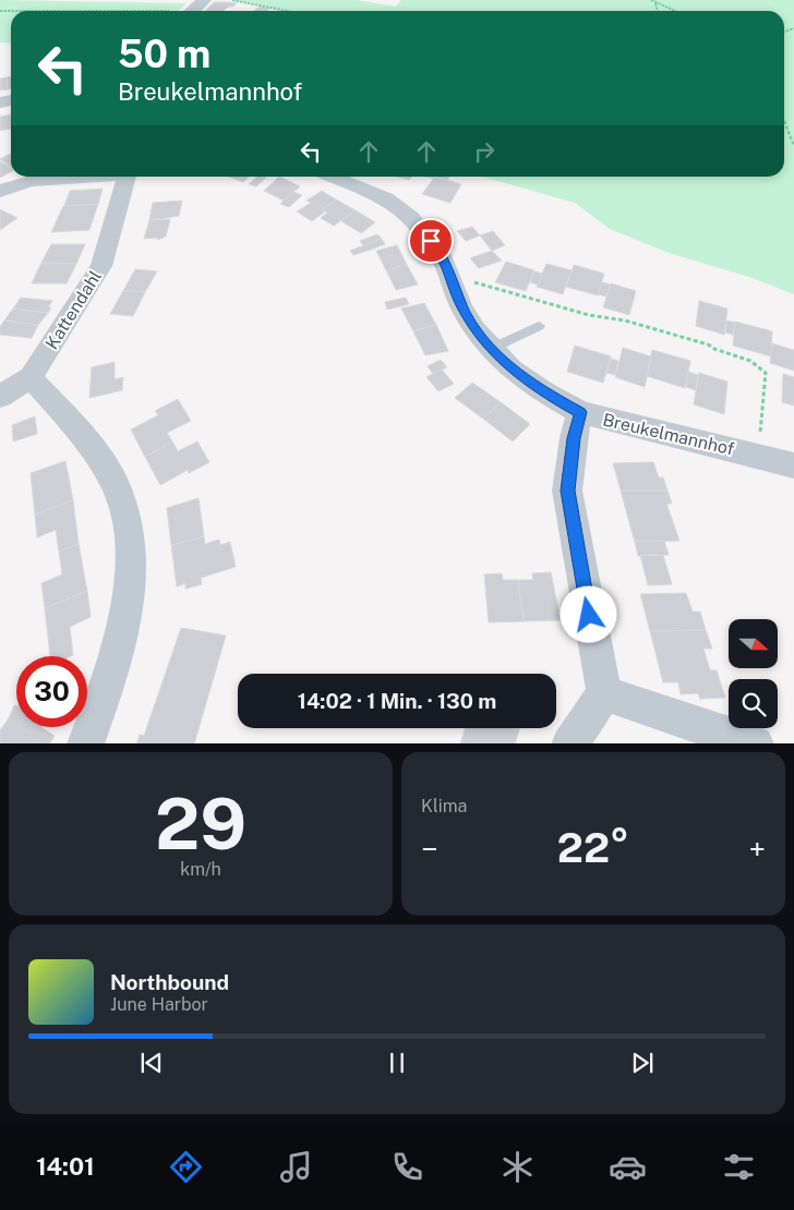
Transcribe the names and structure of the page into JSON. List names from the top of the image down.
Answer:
{
  "streets": {
    "street": ["Kattendahl", "Breukelmannhof"]
  },
  "north": "right",
  "page": {
    "turn": ["50 m", "Breukelmannhof"],
    "limit": "30",
    "trip": "14:02 · 1 Min. · 130 m",
    "tile": [
      ["29", "km/h"],
      "Klima"
    ],
    "heat": ["−", "22°", "+"],
    "song": ["Northbound", "June Harbor"],
    "tabs": "14:01"
  }
}
